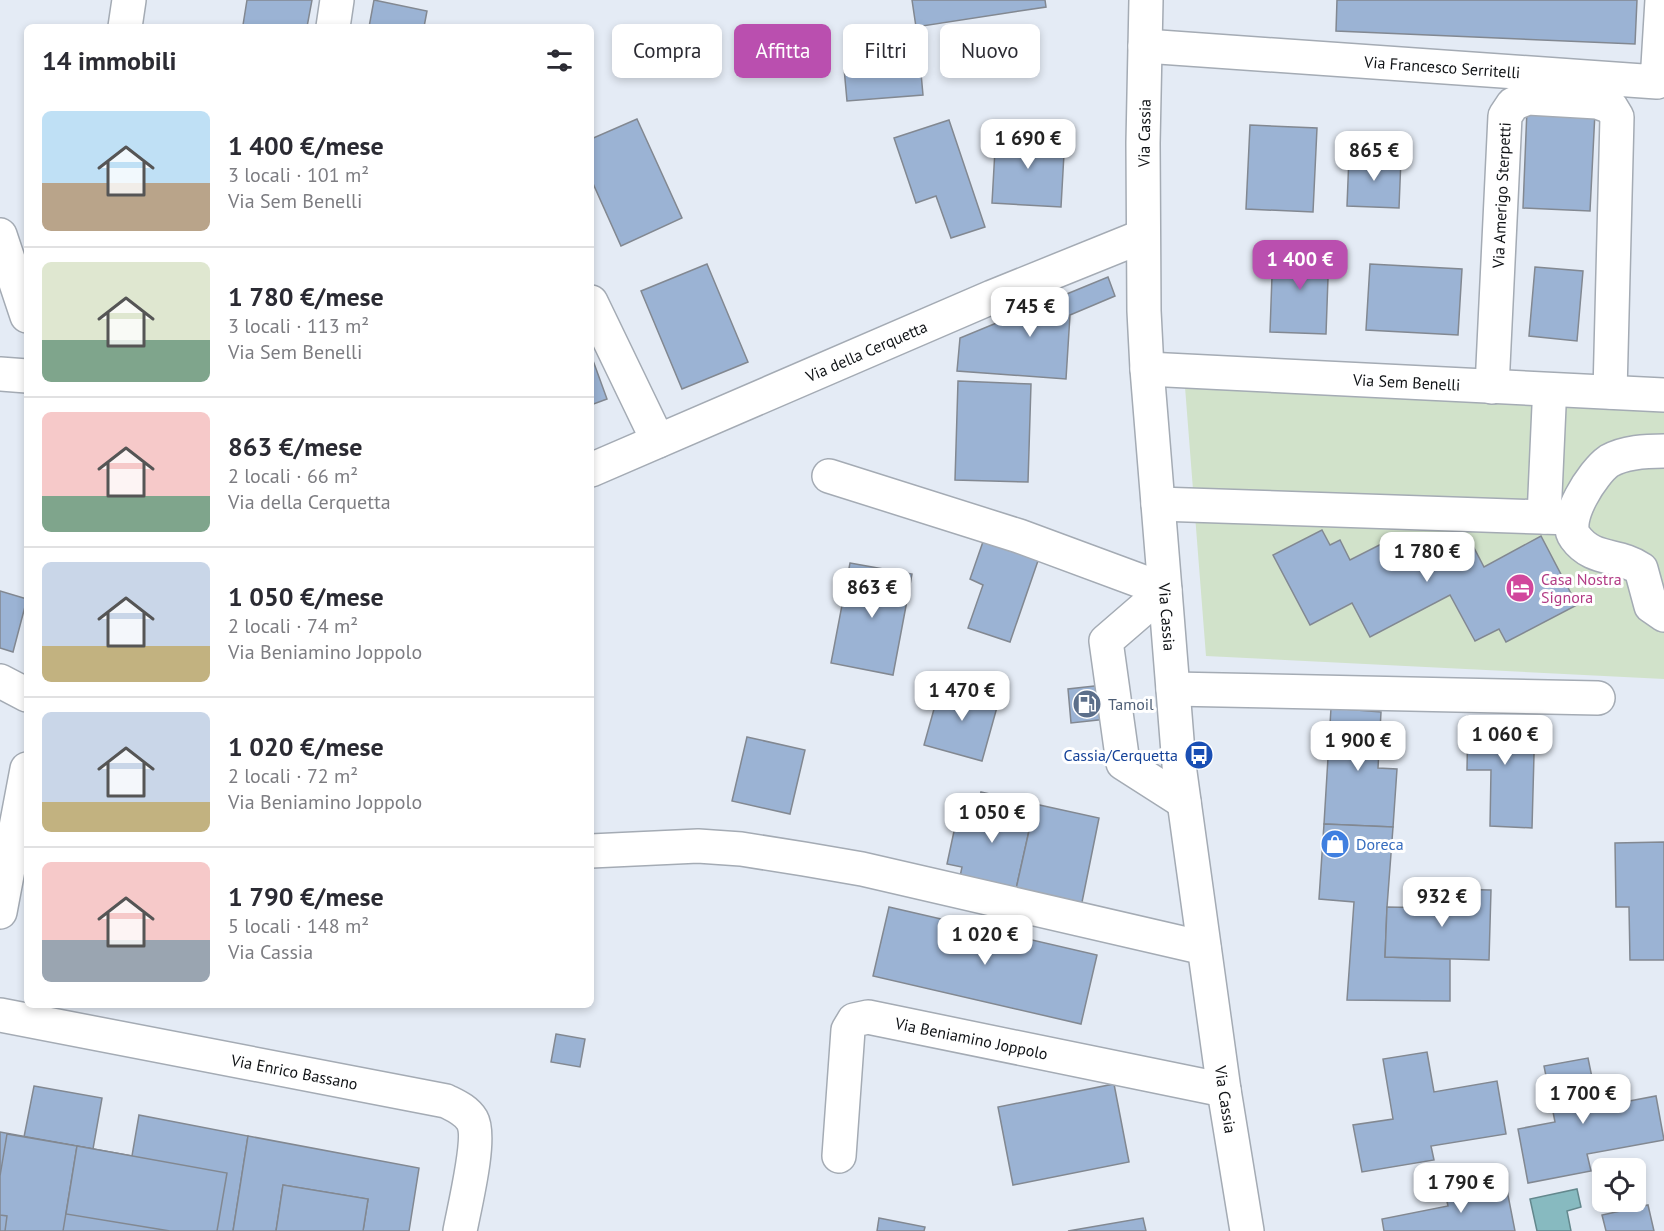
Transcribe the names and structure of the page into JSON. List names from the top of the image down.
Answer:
{
  "streets": {
    "street": [
      "Via Francesco Serritelli",
      "Via Cassia",
      "Via Amerigo Sterpetti",
      "Via della Cerquetta",
      "Via Sem Benelli",
      "Via Beniamino Joppolo",
      "Via Enrico Bassano"
    ]
  },
  "crossings": [
    ["Via Francesco Serritelli", "Via Cassia"],
    ["Via Cassia", "Via della Cerquetta"],
    ["Via Cassia", "Via Sem Benelli"],
    ["Via Cassia", "Via Beniamino Joppolo"],
    ["Via Amerigo Sterpetti", "Via Sem Benelli"]
  ],
  "places": {
    "hotel": ["Casa Nostra Signora"],
    "fuel station": ["Tamoil"],
    "bus stop": ["Cassia/Cerquetta"],
    "shop": ["Doreca"]
  },
  "page": {
    "chip": [
      "Compra",
      "Affitta",
      "Filtri",
      "Nuovo"
    ],
    "heading": "14 immobili",
    "list": [
      {
        "name": "1 400 €/mese",
        "note": "3 locali · 101 m² · Via Sem Benelli"
      },
      {
        "name": "1 780 €/mese",
        "note": "3 locali · 113 m² · Via Sem Benelli"
      },
      {
        "name": "863 €/mese",
        "note": "2 locali · 66 m² · Via della Cerquetta"
      },
      {
        "name": "1 050 €/mese",
        "note": "2 locali · 74 m² · Via Beniamino Joppolo"
      },
      {
        "name": "1 020 €/mese",
        "note": "2 locali · 72 m² · Via Beniamino Joppolo"
      },
      {
        "name": "1 790 €/mese",
        "note": "5 locali · 148 m² · Via Cassia"
      }
    ],
    "price": [
      "1 690 €",
      "865 €",
      "1 400 €",
      "745 €",
      "1 780 €",
      "863 €",
      "1 470 €",
      "1 060 €",
      "1 900 €",
      "1 050 €",
      "932 €",
      "1 020 €",
      "1 700 €",
      "1 790 €"
    ]
  }
}
